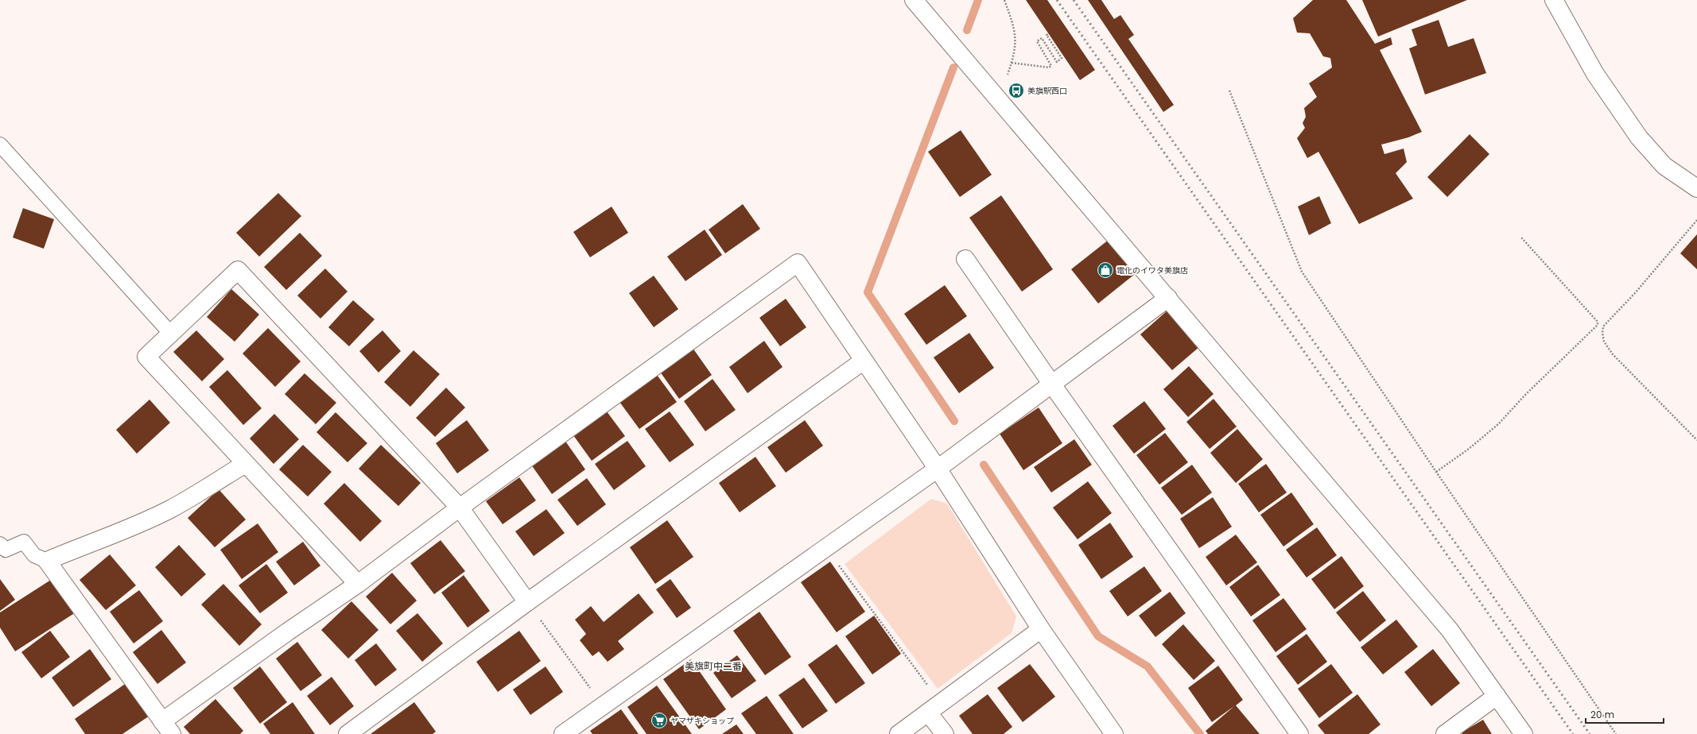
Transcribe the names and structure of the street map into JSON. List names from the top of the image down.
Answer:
{
  "districts": ["美旗町中二番"],
  "places": {
    "bus stop": ["美旗駅西口"],
    "shop": ["電化のイワタ美旗店"],
    "supermarket": ["ヤマザキショップ"]
  },
  "scale_bar": "20 m"
}
